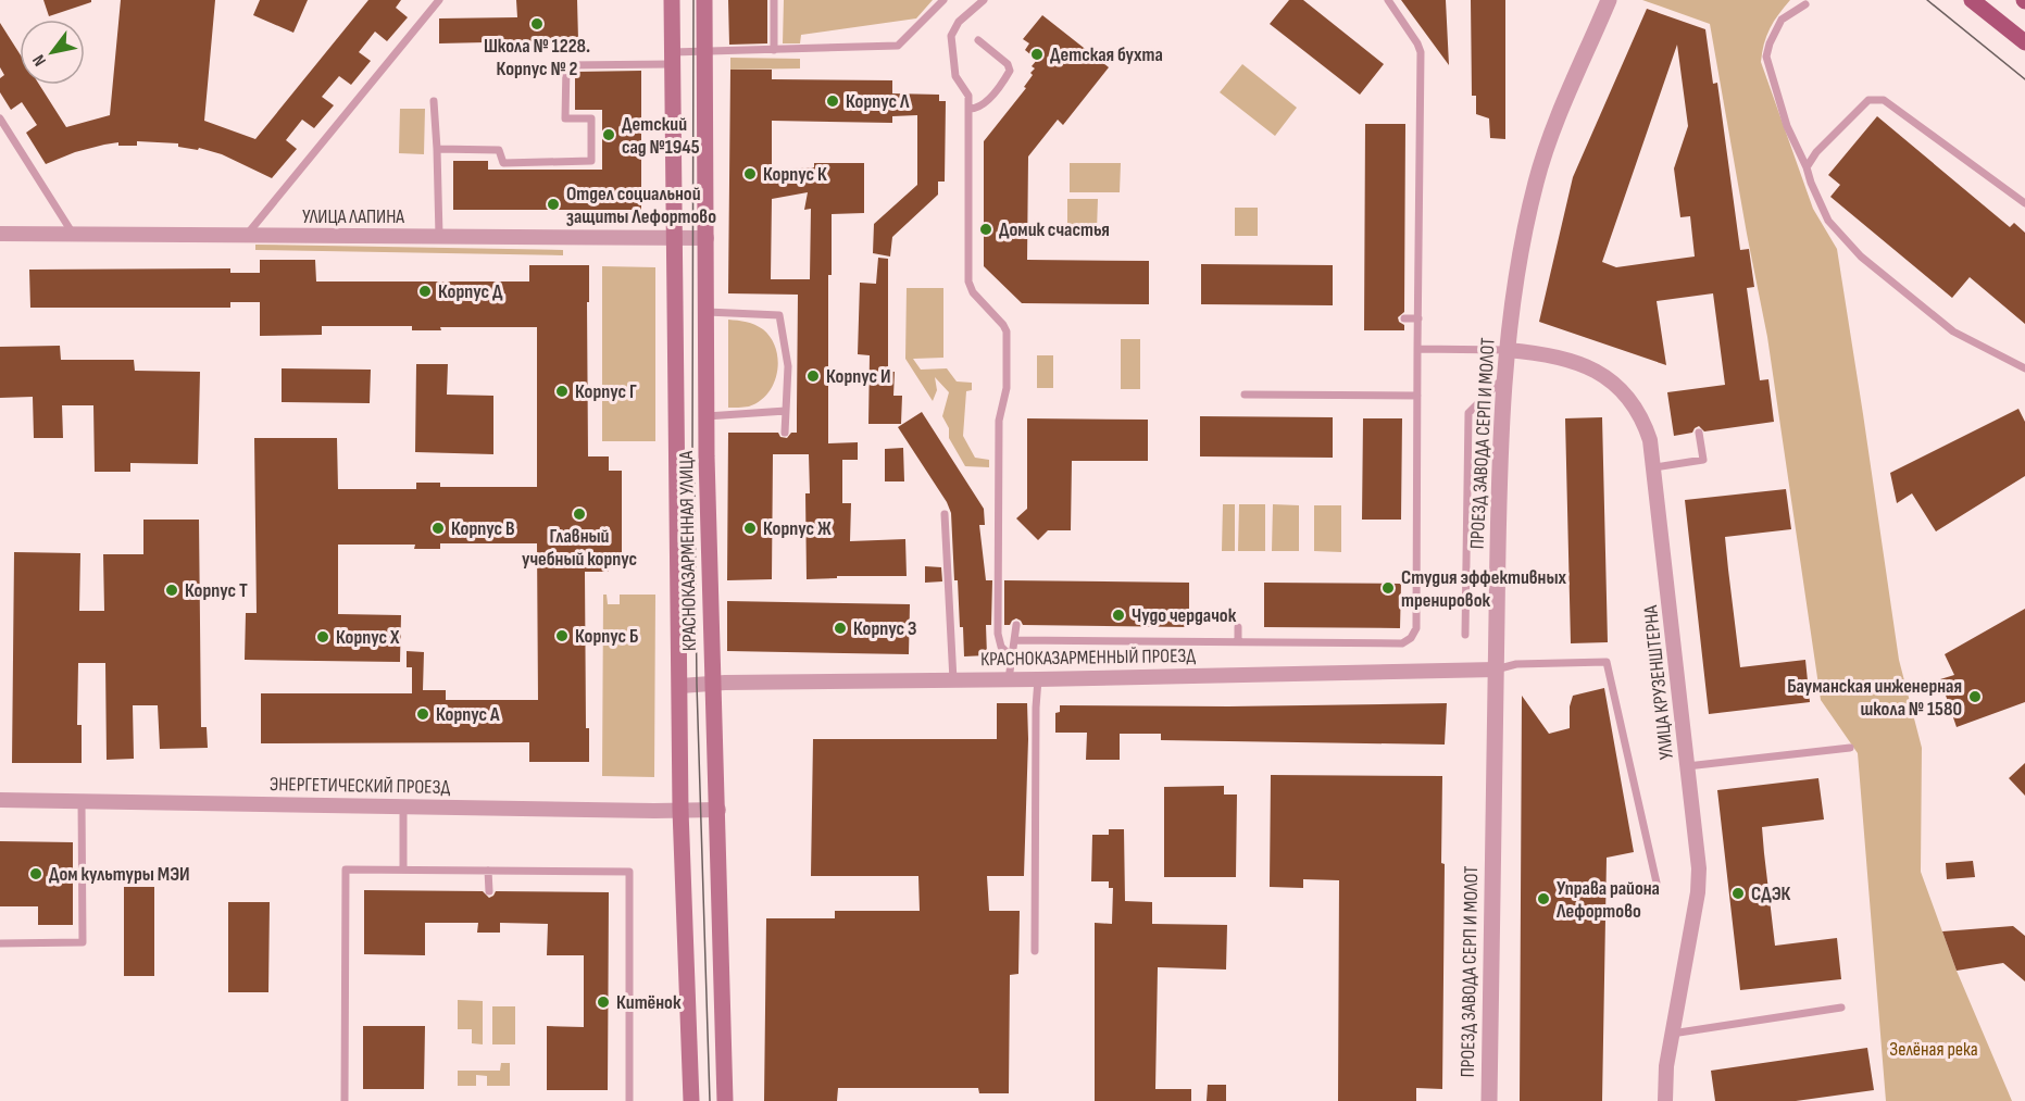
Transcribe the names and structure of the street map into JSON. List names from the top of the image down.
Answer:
{
  "streets": {
    "main road": ["КРАСНОКАЗАРМЕННАЯ УЛИЦА"],
    "street": [
      "УЛИЦА ЛАПИНА",
      "ПРОЕЗД ЗАВОДА СЕРП И МОЛОТ",
      "КРАСНОКАЗАРМЕННЫЙ ПРОЕЗД",
      "УЛИЦА КРУЗЕНШТЕРНА",
      "ЭНЕРГЕТИЧЕСКИЙ ПРОЕЗД"
    ]
  },
  "crossings": [
    ["УЛИЦА ЛАПИНА", "КРАСНОКАЗАРМЕННАЯ УЛИЦА"],
    ["ПРОЕЗД ЗАВОДА СЕРП И МОЛОТ", "КРАСНОКАЗАРМЕННЫЙ ПРОЕЗД"],
    ["ПРОЕЗД ЗАВОДА СЕРП И МОЛОТ", "УЛИЦА КРУЗЕНШТЕРНА"],
    ["КРАСНОКАЗАРМЕННАЯ УЛИЦА", "КРАСНОКАЗАРМЕННЫЙ ПРОЕЗД"],
    ["КРАСНОКАЗАРМЕННАЯ УЛИЦА", "ЭНЕРГЕТИЧЕСКИЙ ПРОЕЗД"]
  ],
  "parks": ["Зелёная река"],
  "places": [
    "Школа № 1228. Корпус № 2",
    "Детская бухта",
    "Корпус Л",
    "Детский сад №1945",
    "Корпус К",
    "Отдел социальной защиты Лефортово",
    "Домик счастья",
    "Корпус Д",
    "Корпус И",
    "Корпус Г",
    "Главный учебный корпус",
    "Корпус В",
    "Корпус Ж",
    "Студия эффективных тренировок",
    "Корпус Т",
    "Чудо чердачок",
    "Корпус З",
    "Корпус Б",
    "Корпус Х",
    "Бауманская инженерная школа № 1580",
    "Корпус А",
    "Дом культуры МЭИ",
    "СДЭК",
    "Управа района Лефортово",
    "Китёнок"
  ],
  "north": "bottom left"
}
